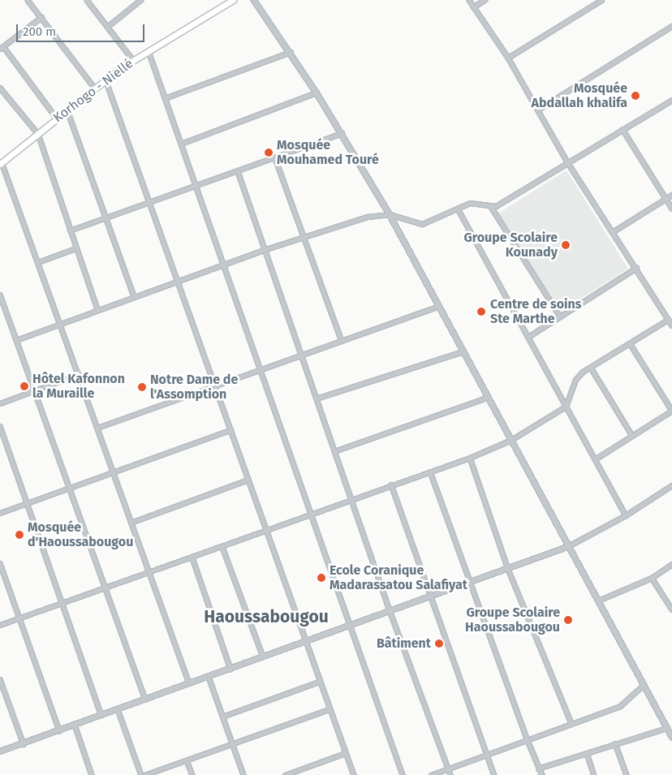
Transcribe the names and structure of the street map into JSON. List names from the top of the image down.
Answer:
{
  "streets": {
    "main road": ["Korhogo - Niellé"]
  },
  "districts": ["Haoussabougou"],
  "places": [
    "Mosquée Abdallah khalifa",
    "Mosquée Mouhamed Touré",
    "Groupe Scolaire Kounady",
    "Centre de soins Ste Marthe",
    "Hôtel Kafonnon la Muraille",
    "Notre Dame de l'Assomption",
    "Mosquée d'Haoussabougou",
    "Ecole Coranique Madarassatou Salafiyat",
    "Groupe Scolaire Haoussabougou",
    "Bâtiment"
  ],
  "scale_bar": "200 m"
}
